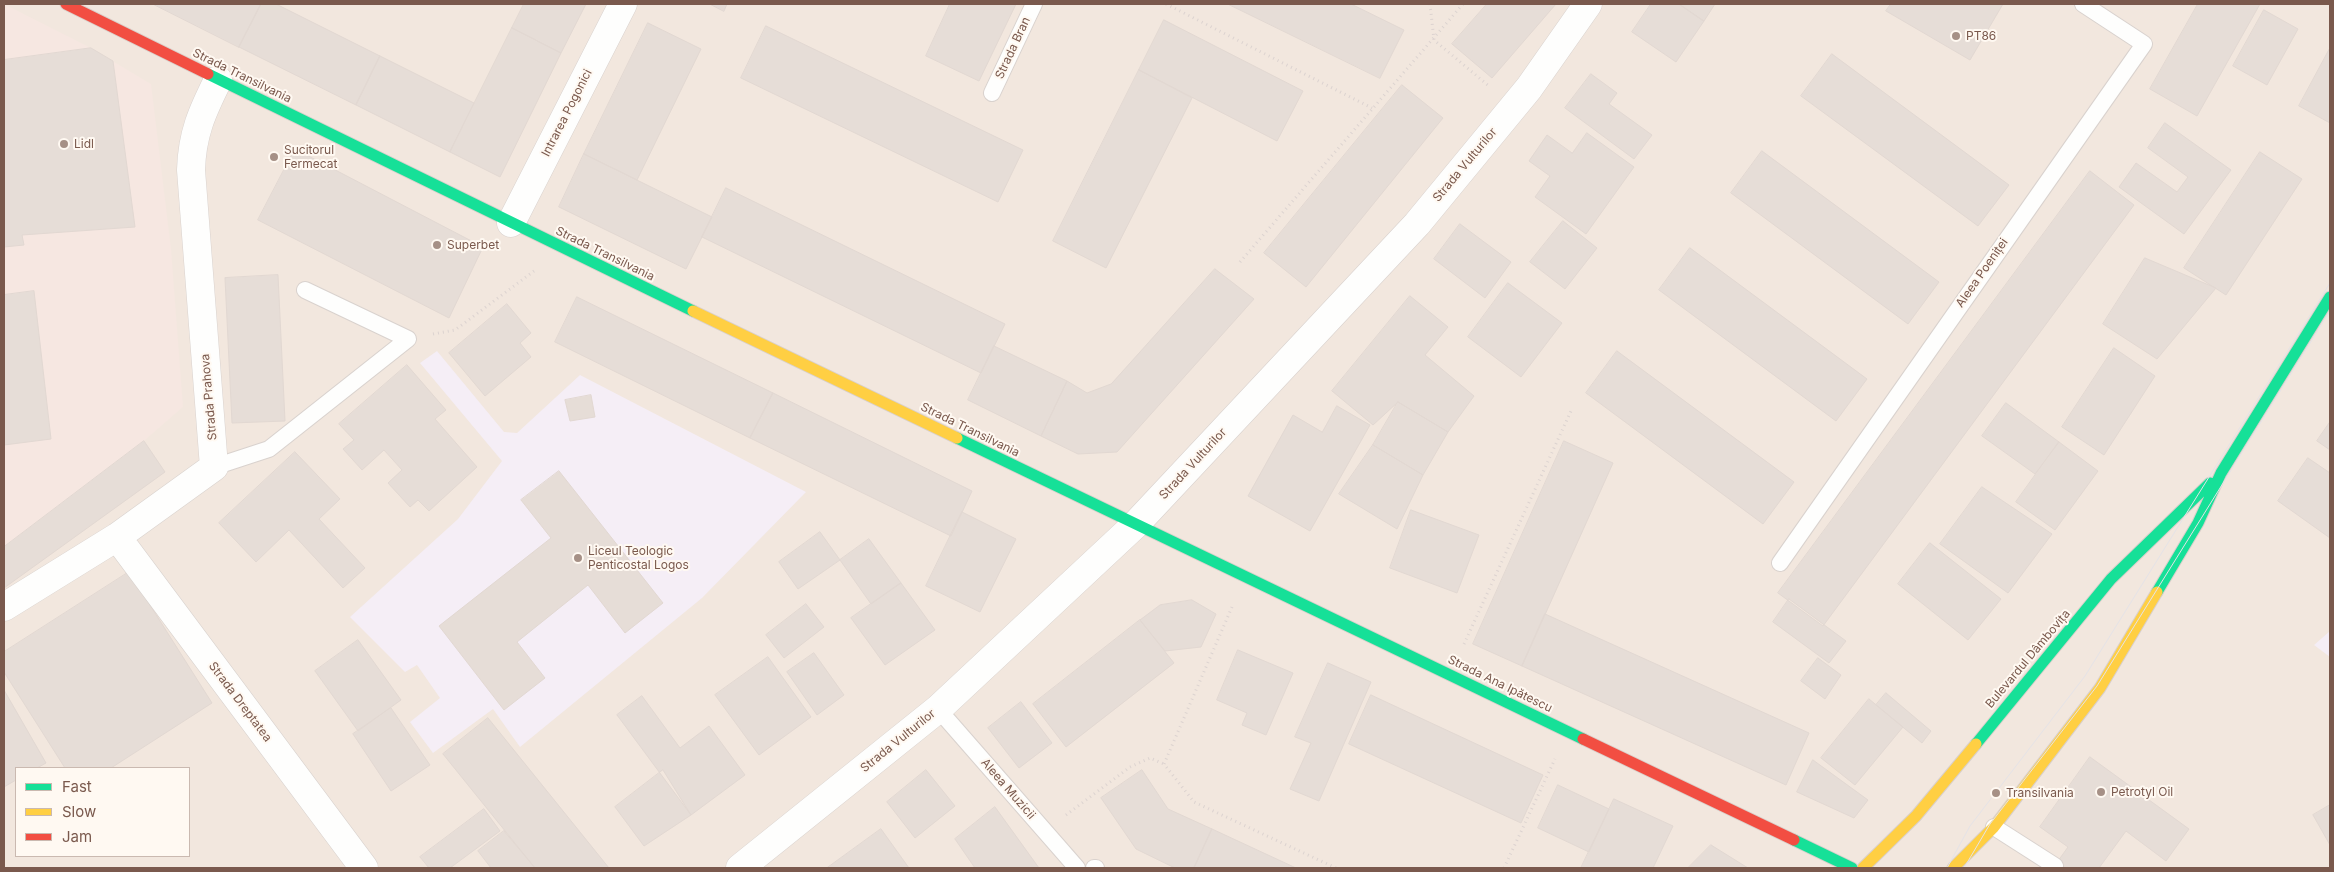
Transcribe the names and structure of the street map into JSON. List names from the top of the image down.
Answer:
{
  "streets": {
    "street": [
      "Strada Transilvania",
      "Intrarea Pogonici",
      "Strada Vulturilor",
      "Strada Prahova",
      "Bulevardul Dâmbovița",
      "Strada Ana Ipătescu",
      "Strada Dreptatea"
    ],
    "lane": ["Strada Bran", "Aleea Poeniței", "Aleea Muzicii"]
  },
  "crossings": [
    ["Strada Transilvania", "Intrarea Pogonici"],
    ["Strada Transilvania", "Strada Vulturilor"],
    ["Strada Transilvania", "Strada Prahova"],
    ["Strada Transilvania", "Strada Ana Ipătescu"],
    ["Strada Vulturilor", "Strada Ana Ipătescu"],
    ["Strada Vulturilor", "Aleea Muzicii"]
  ],
  "places": [
    "PT86",
    "Lidl",
    "Sucitorul Fermecat",
    "Superbet",
    "Liceul Teologic Penticostal Logos",
    "Petrotyl Oil",
    "Transilvania"
  ],
  "legend": ["Fast", "Slow", "Jam"]
}
